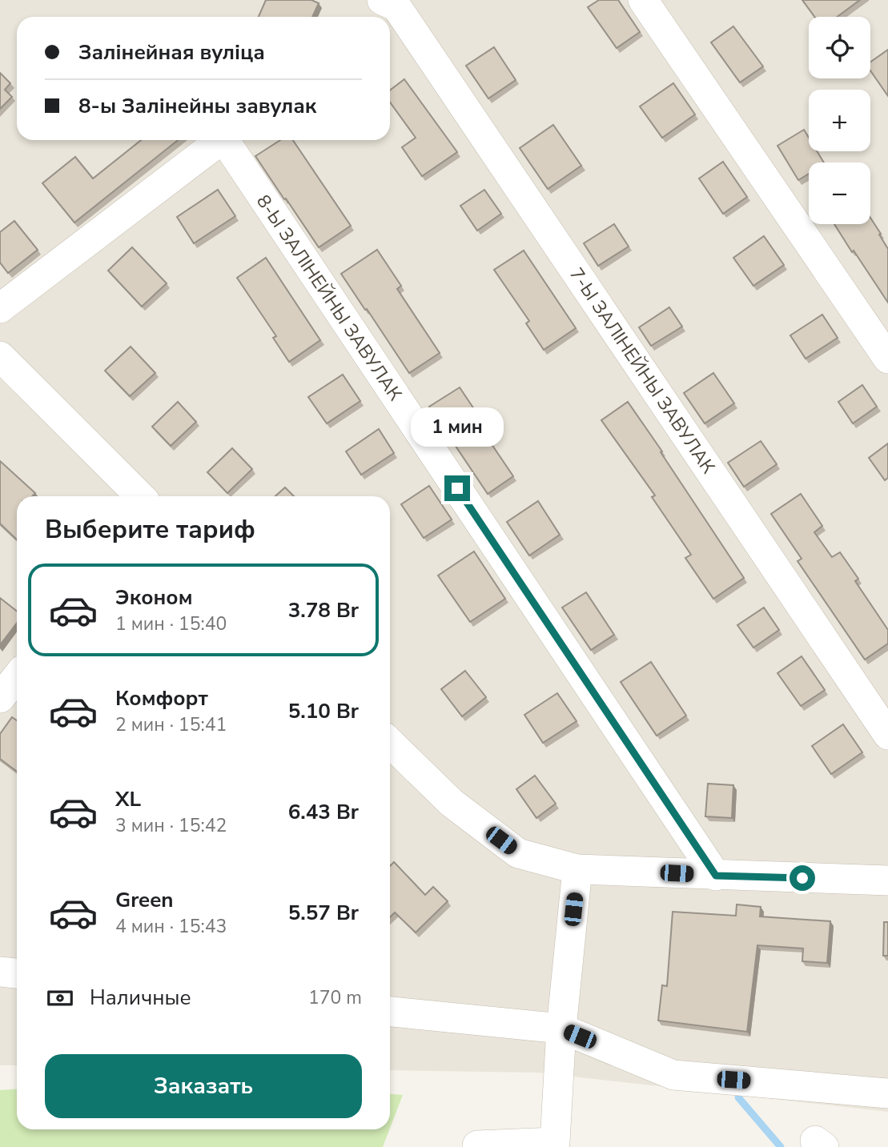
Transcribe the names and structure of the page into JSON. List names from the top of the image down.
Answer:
{
  "streets": {
    "street": ["8-Ы ЗАЛІНЕЙНЫ ЗАВУЛАК", "7-Ы ЗАЛІНЕЙНЫ ЗАВУЛАК"]
  },
  "page": {
    "map_buttons": ["+", "−"],
    "banner": ["Залінейная вуліца", "8-ы Залінейны завулак"],
    "bubble": "1 мин",
    "heading": "Выберите тариф",
    "list": [
      {
        "name": "Эконом",
        "note": "1 мин · 15:40",
        "value": "3.78 Br"
      },
      {
        "name": "Комфорт",
        "note": "2 мин · 15:41",
        "value": "5.10 Br"
      },
      {
        "name": "XL",
        "note": "3 мин · 15:42",
        "value": "6.43 Br"
      },
      {
        "name": "Green",
        "note": "4 мин · 15:43",
        "value": "5.57 Br"
      }
    ],
    "pay": ["Наличные", "170 m"],
    "buttons": "Заказать"
  }
}
